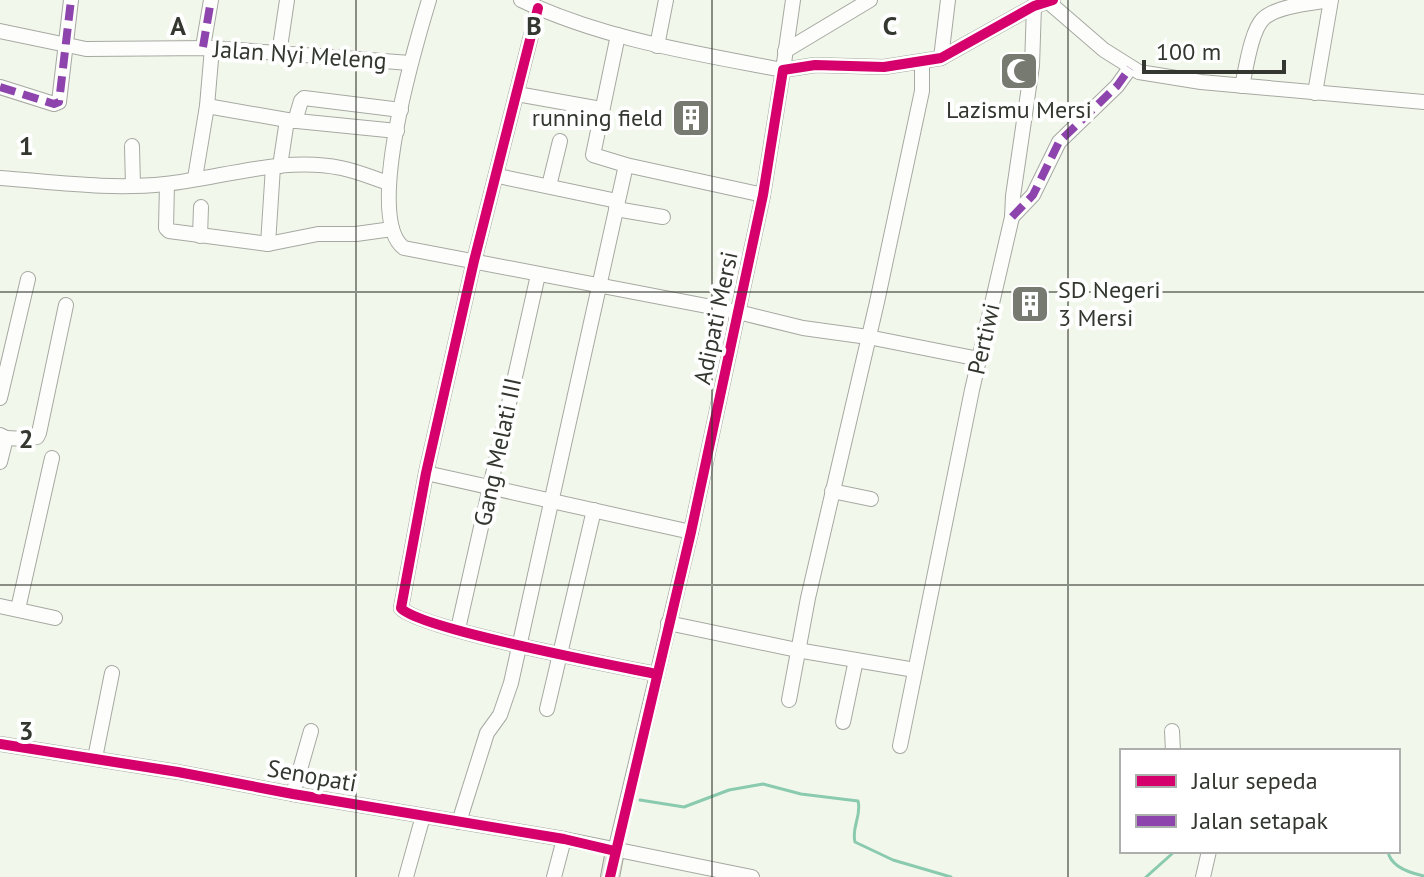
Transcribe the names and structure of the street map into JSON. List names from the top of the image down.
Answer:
{
  "streets": {
    "street": [
      "Jalan Nyi Meleng",
      "Adipati Mersi",
      "Pertiwi",
      "Gang Melati III",
      "Senopati"
    ]
  },
  "crossings": [
    ["Adipati Mersi", "Senopati"]
  ],
  "places": {
    "mosque": ["Lazismu Mersi"],
    "building": ["running field", "SD Negeri 3 Mersi"]
  },
  "legend": ["Jalur sepeda", "Jalan setapak"],
  "scale_bar": "100 m",
  "grid": {
    "columns": ["A", "B", "C"],
    "rows": ["1", "2", "3"]
  }
}
